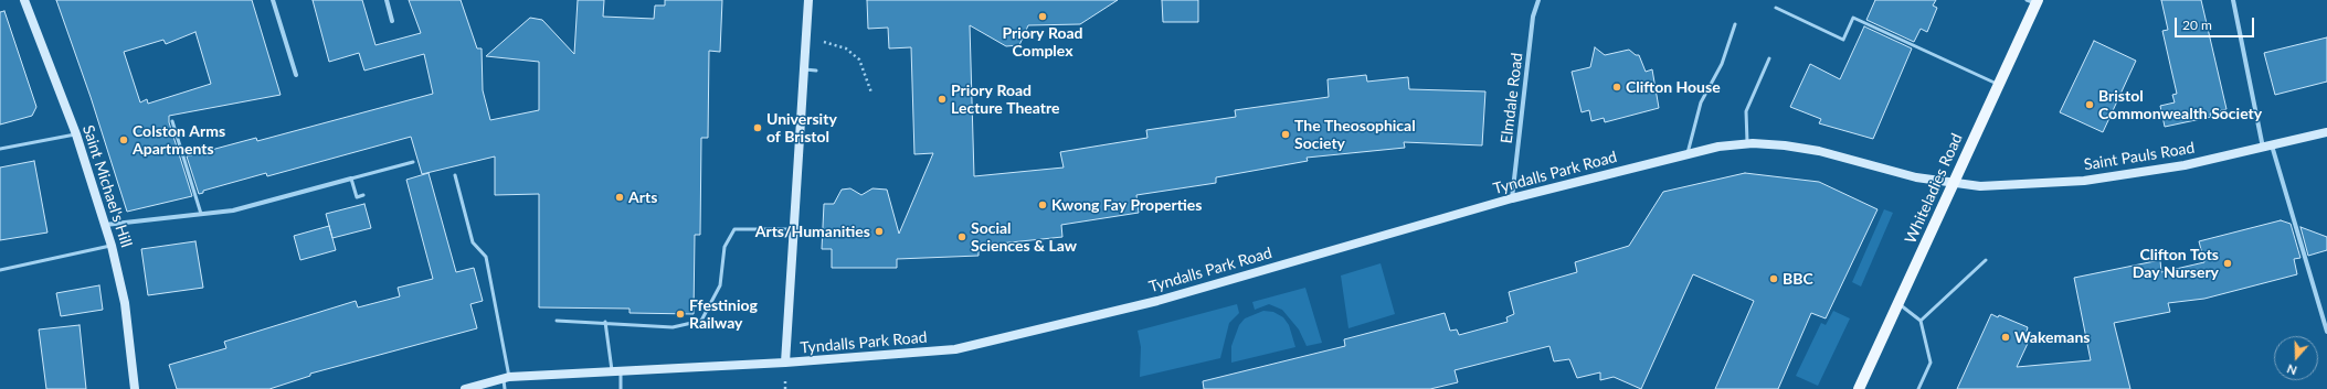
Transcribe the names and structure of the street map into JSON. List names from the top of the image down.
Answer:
{
  "streets": {
    "main road": ["Whiteladies Road"],
    "street": [
      "Elmdale Road",
      "Saint Pauls Road",
      "Tyndalls Park Road",
      "Saint Michael's Hill"
    ]
  },
  "crossings": [
    ["Elmdale Road", "Tyndalls Park Road"],
    ["Saint Pauls Road", "Tyndalls Park Road"],
    ["Saint Pauls Road", "Whiteladies Road"],
    ["Tyndalls Park Road", "Whiteladies Road"]
  ],
  "places": [
    "Priory Road Complex",
    "Clifton House",
    "Priory Road Lecture Theatre",
    "Bristol Commonwealth Society",
    "University of Bristol",
    "The Theosophical Society",
    "Colston Arms Apartments",
    "Arts",
    "Kwong Fay Properties",
    "Arts/Humanities",
    "Social Sciences & Law",
    "Clifton Tots Day Nursery",
    "BBC",
    "Ffestiniog Railway",
    "Wakemans"
  ],
  "scale_bar": "20 m",
  "north": "bottom"
}
